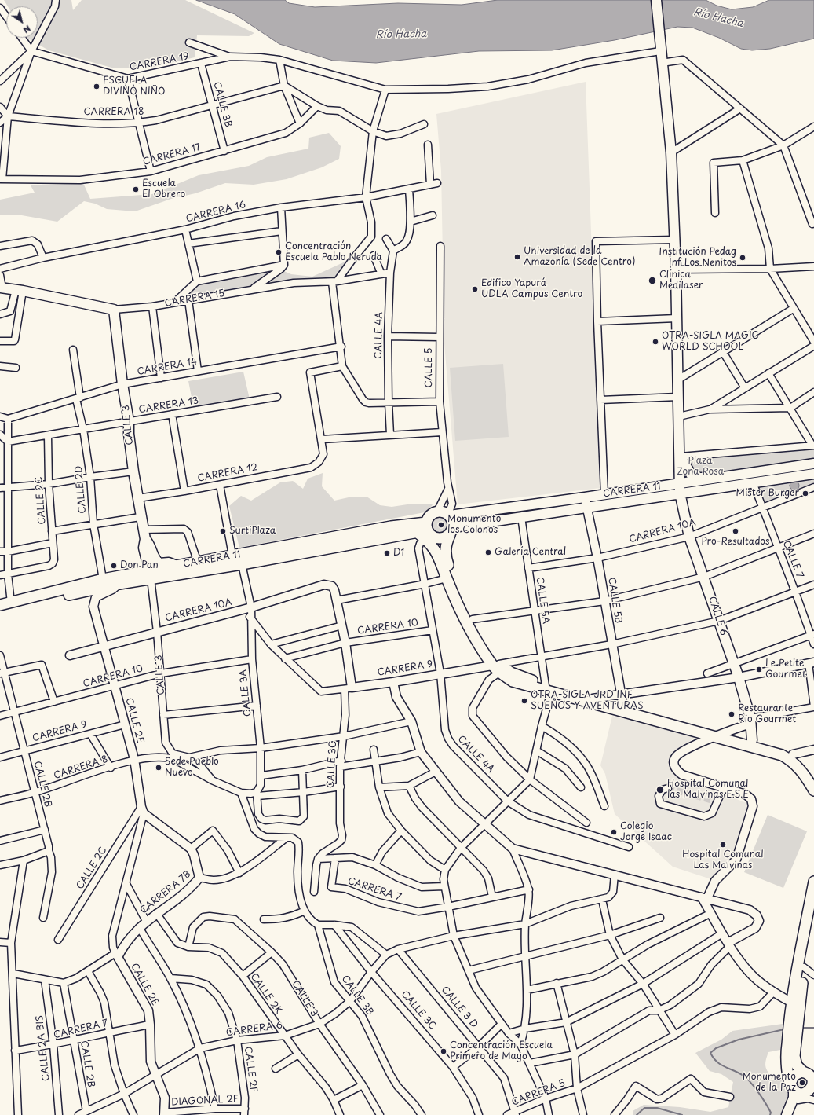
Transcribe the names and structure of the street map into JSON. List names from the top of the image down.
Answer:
{
  "streets": {
    "main road": [
      "CARRERA 15",
      "CALLE 3",
      "CARRERA 11",
      "CALLE 6"
    ],
    "street": [
      "CARRERA 19",
      "CALLE 3B",
      "CARRERA 18",
      "CARRERA 17",
      "CARRERA 16",
      "CALLE 4A",
      "CARRERA 14",
      "CALLE 5",
      "CARRERA 13",
      "CARRERA 12",
      "CALLE 2D",
      "CALLE 2C",
      "CARRERA 10A",
      "CALLE 7",
      "CALLE 5A",
      "CALLE 5B",
      "CARRERA 10",
      "CARRERA 9",
      "CALLE 3A",
      "CALLE 2E",
      "CALLE 3C",
      "CARRERA 8",
      "CALLE 2B",
      "CARRERA 7",
      "CARRERA 7B",
      "CALLE 2K",
      "CALLE 3 D",
      "CARRERA 6",
      "CALLE 2A BIS",
      "CALLE 2F",
      "CARRERA 5",
      "DIAGONAL 2F"
    ]
  },
  "crossings": [
    ["CARRERA 19", "CALLE 3B"],
    ["CARRERA 19", "CALLE 6"],
    ["CALLE 3B", "CARRERA 18"],
    ["CALLE 3B", "CARRERA 17"],
    ["CALLE 3B", "CARRERA 6"],
    ["CARRERA 15", "CALLE 4A"],
    ["CARRERA 15", "CALLE 3"],
    ["CALLE 4A", "CALLE 5"],
    ["CALLE 4A", "CARRERA 11"],
    ["CALLE 4A", "CARRERA 10"],
    ["CALLE 4A", "CARRERA 9"],
    ["CARRERA 14", "CALLE 3"],
    ["CARRERA 14", "CALLE 2D"],
    ["CALLE 5", "CARRERA 11"],
    ["CARRERA 13", "CALLE 3"],
    ["CARRERA 13", "CALLE 2D"],
    ["CARRERA 13", "CALLE 2C"],
    ["CALLE 3", "CARRERA 12"],
    ["CALLE 3", "CARRERA 11"],
    ["CALLE 3", "CARRERA 10A"],
    ["CALLE 3", "CARRERA 10"],
    ["CALLE 3", "CARRERA 8"],
    ["CALLE 3", "CALLE 2K"],
    ["CALLE 3", "CARRERA 6"],
    ["CALLE 2D", "CARRERA 11"],
    ["CARRERA 11", "CALLE 7"],
    ["CARRERA 11", "CALLE 5A"],
    ["CARRERA 11", "CALLE 5B"],
    ["CARRERA 11", "CALLE 6"],
    ["CARRERA 11", "CALLE 3A"],
    ["CARRERA 11", "CALLE 2E"],
    ["CALLE 2C", "CALLE 2E"],
    ["CARRERA 10A", "CALLE 7"],
    ["CARRERA 10A", "CALLE 5A"],
    ["CARRERA 10A", "CALLE 5B"],
    ["CARRERA 10A", "CALLE 6"],
    ["CARRERA 10A", "CALLE 3A"],
    ["CARRERA 10A", "CALLE 2E"],
    ["CARRERA 10A", "CALLE 3C"],
    ["CARRERA 10", "CARRERA 9"],
    ["CARRERA 10", "CALLE 3A"],
    ["CARRERA 10", "CALLE 2E"],
    ["CARRERA 10", "CALLE 3C"],
    ["CARRERA 10", "CALLE 2B"],
    ["CARRERA 9", "CALLE 2E"],
    ["CARRERA 9", "CALLE 3C"],
    ["CARRERA 9", "CALLE 2B"],
    ["CALLE 3A", "CARRERA 8"],
    ["CALLE 2E", "CARRERA 8"],
    ["CALLE 2E", "CARRERA 7"],
    ["CALLE 2E", "CARRERA 7B"],
    ["CALLE 2E", "CARRERA 6"],
    ["CALLE 2E", "DIAGONAL 2F"],
    ["CALLE 3C", "CARRERA 8"],
    ["CALLE 3C", "CARRERA 6"],
    ["CARRERA 8", "CALLE 2B"],
    ["CALLE 2B", "CARRERA 7"],
    ["CALLE 2B", "CARRERA 6"],
    ["CARRERA 7", "CALLE 2A BIS"],
    ["CARRERA 7B", "CALLE 2K"],
    ["CALLE 2K", "CARRERA 6"],
    ["CALLE 3 D", "CARRERA 6"],
    ["CALLE 3 D", "CARRERA 5"],
    ["CARRERA 6", "CALLE 2F"],
    ["CALLE 2F", "DIAGONAL 2F"]
  ],
  "water": ["Río Hacha"],
  "parks": ["Plaza Zona Rosa"],
  "places": [
    "ESCUELA DIVINO NIÑO",
    "Escuela El Obrero",
    "Concentración Escuela Pablo Neruda",
    "Universidad de la Amazonía (Sede Centro)",
    "Institución Pedag Inf Los Nenitos",
    "Clínica Medilaser",
    "Edifico Yapurá UDLA Campus Centro",
    "OTRA-SIGLA MAGIC WORLD SCHOOL",
    "Mister Burger",
    "Monumento los Colonos",
    "SurtiPlaza",
    "Pro-Resultados",
    "Galería Central",
    "D1",
    "Don Pan",
    "Le Petite Gourmet",
    "OTRA-SIGLA JRD INF SUEÑOS Y AVENTURAS",
    "Restaurante Rio Gourmet",
    "Sede Pueblo Nuevo",
    "Hospital Comunal las Malvinas E.S.E",
    "Colegio Jorge Isaac",
    "Hospital Comunal Las Malvinas",
    "Concentración Escuela Primero de Mayo",
    "Monumento de la Paz"
  ],
  "north": "bottom right"
}
